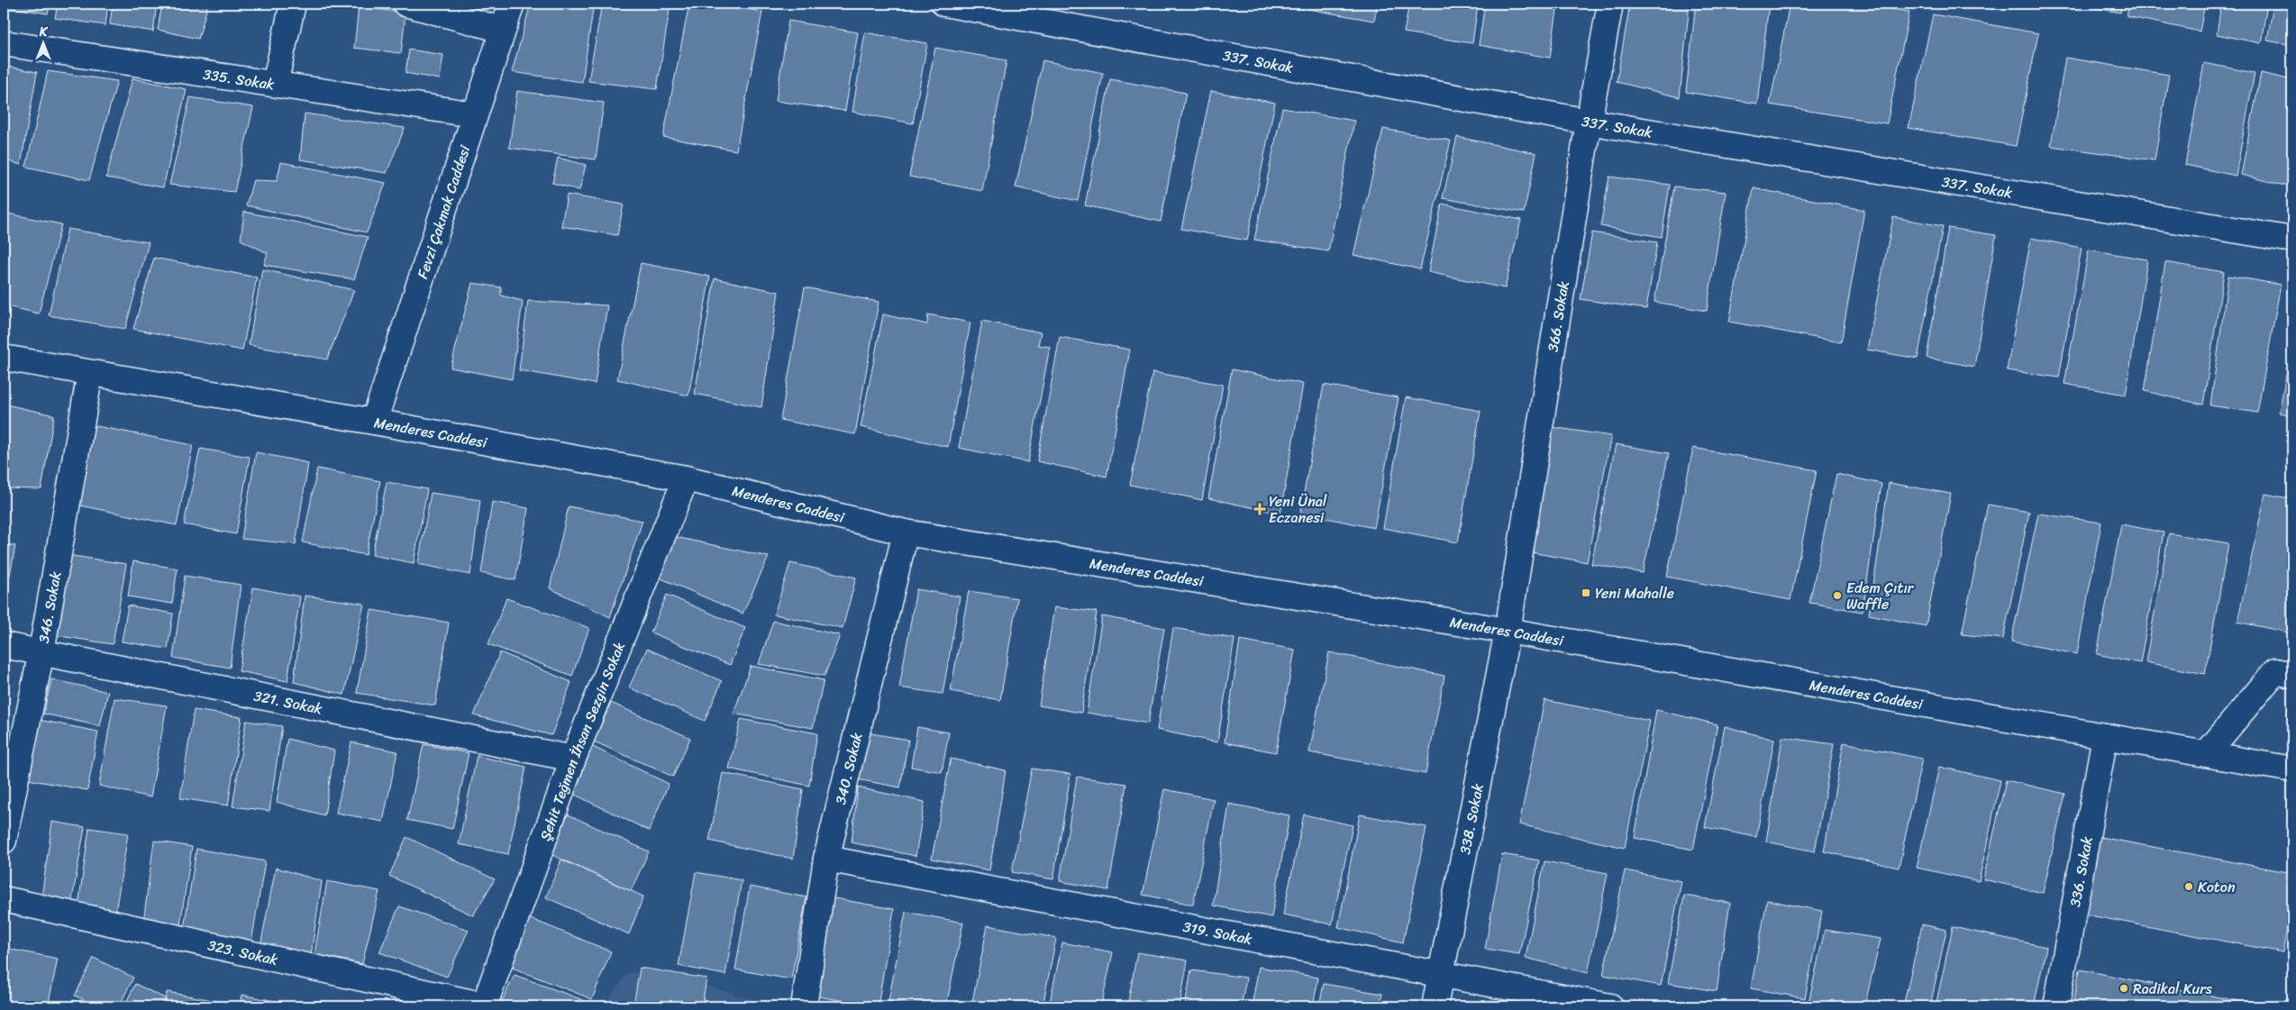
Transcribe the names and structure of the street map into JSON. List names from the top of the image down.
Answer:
{
  "streets": {
    "street": [
      "337. Sokak",
      "335. Sokak",
      "Fevzi Çakmak Caddesi",
      "366. Sokak",
      "Menderes Caddesi",
      "346. Sokak",
      "321. Sokak",
      "Şehit Teğmen İhsan Sezgin Sokak",
      "340. Sokak",
      "338. Sokak",
      "336. Sokak",
      "319. Sokak",
      "323. Sokak"
    ]
  },
  "crossings": [
    ["337. Sokak", "366. Sokak"],
    ["335. Sokak", "Fevzi Çakmak Caddesi"],
    ["Fevzi Çakmak Caddesi", "Menderes Caddesi"],
    ["366. Sokak", "Menderes Caddesi"],
    ["366. Sokak", "338. Sokak"],
    ["Menderes Caddesi", "346. Sokak"],
    ["Menderes Caddesi", "Şehit Teğmen İhsan Sezgin Sokak"],
    ["Menderes Caddesi", "340. Sokak"],
    ["Menderes Caddesi", "338. Sokak"],
    ["Menderes Caddesi", "336. Sokak"],
    ["346. Sokak", "321. Sokak"],
    ["321. Sokak", "Şehit Teğmen İhsan Sezgin Sokak"],
    ["Şehit Teğmen İhsan Sezgin Sokak", "323. Sokak"],
    ["340. Sokak", "319. Sokak"],
    ["338. Sokak", "319. Sokak"]
  ],
  "places": {
    "health": ["Yeni Ünal Eczanesi"],
    "transit": ["Yeni Mahalle"],
    "other": ["Edem Çıtır Waffle", "Koton", "Radikal Kurs"]
  },
  "north": "top"
}
